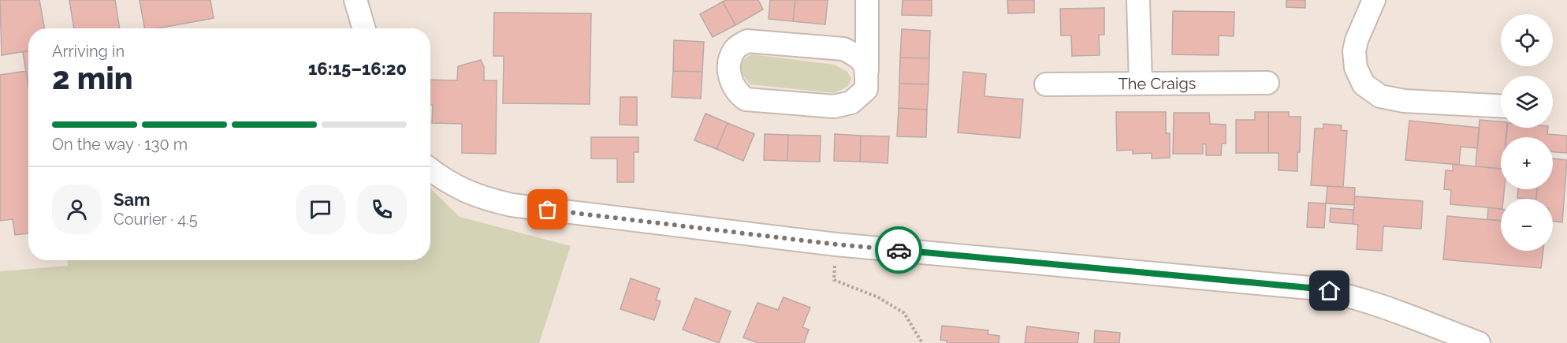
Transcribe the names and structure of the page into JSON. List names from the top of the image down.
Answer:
{
  "streets": {
    "street": ["The Craigs"]
  },
  "page": {
    "map_buttons": ["+", "−"],
    "heading": ["2 min", "Arriving in", "16:15–16:20"],
    "panel": ["Sam", "Courier · 4.5"],
    "bar": "On the way · 130 m"
  }
}
